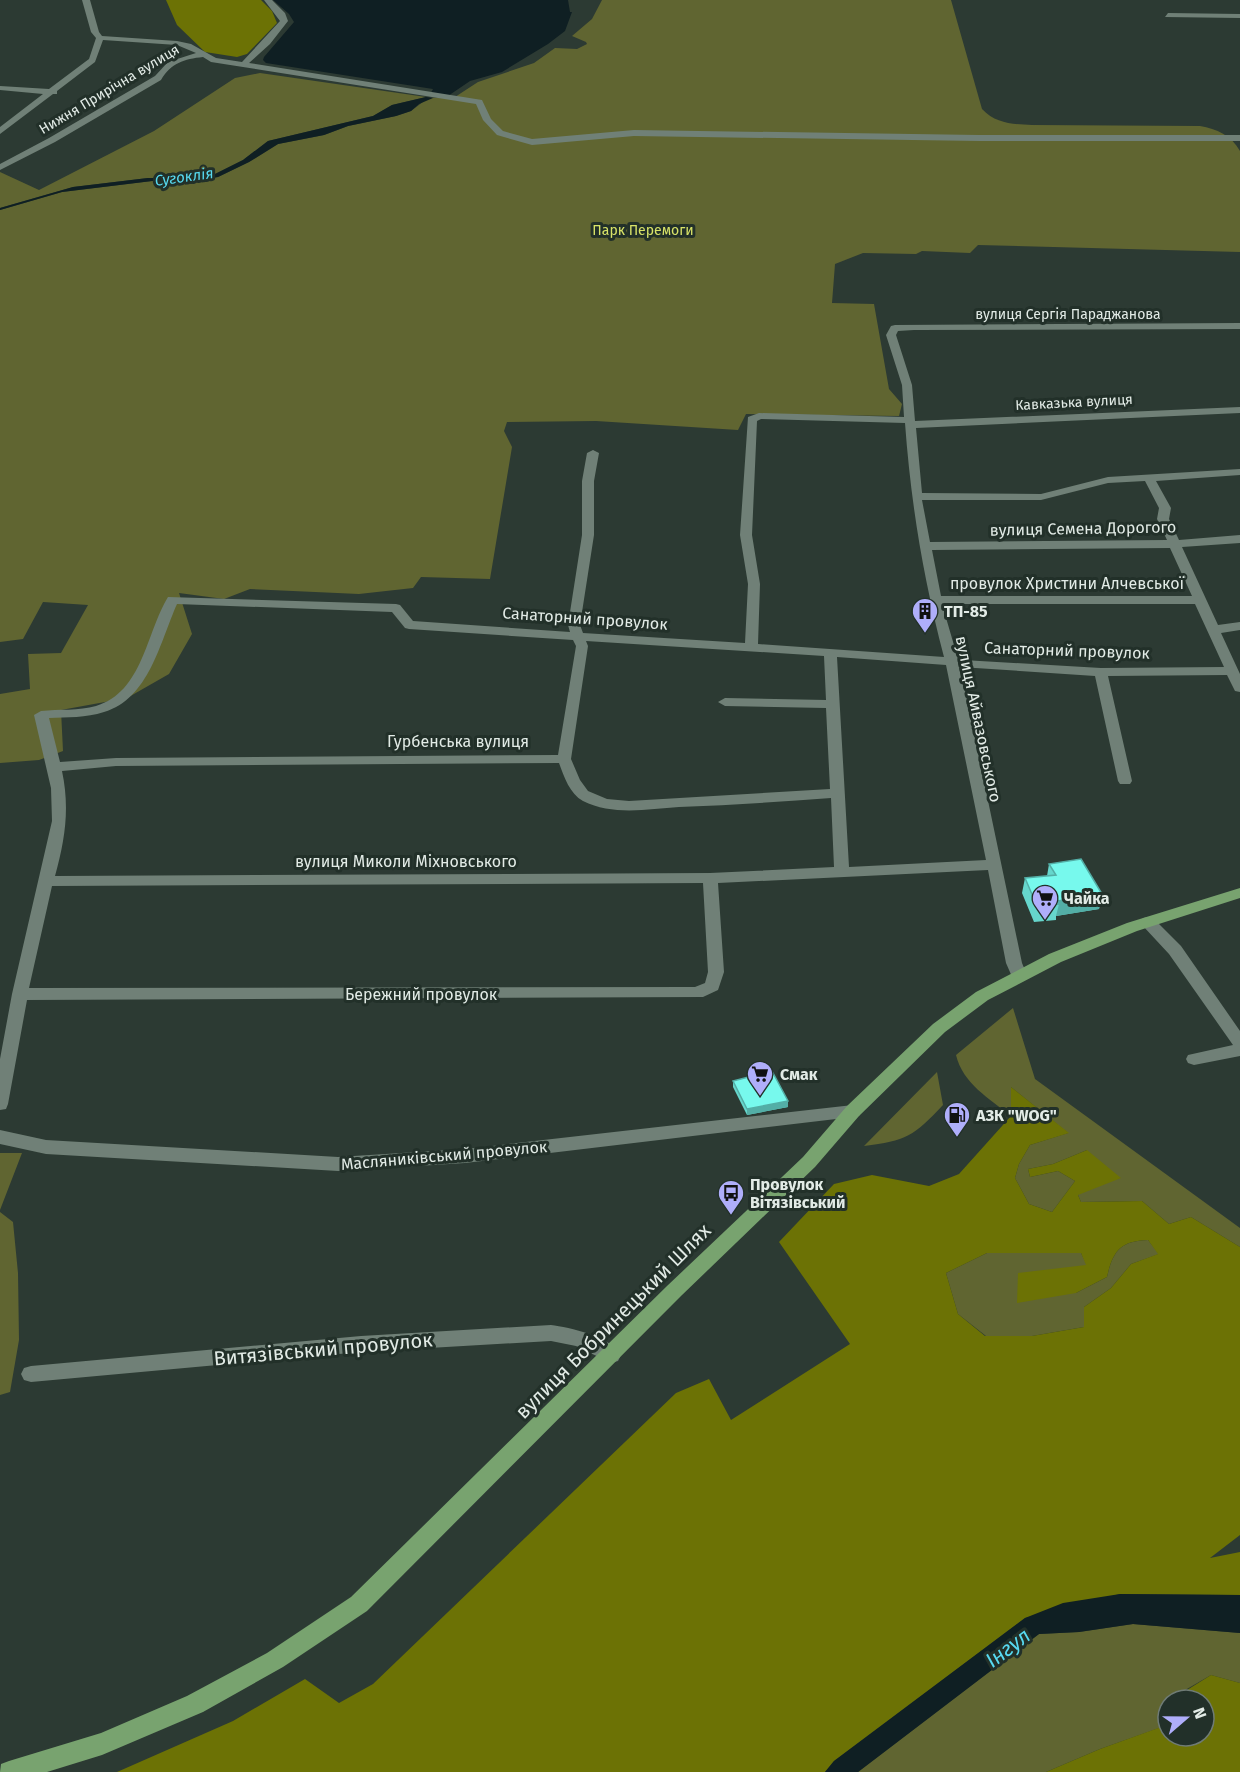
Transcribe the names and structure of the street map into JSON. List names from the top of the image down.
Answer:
{
  "streets": {
    "main road": ["вулиця Бобринецький Шлях"],
    "street": [
      "Нижня Прирічна вулиця",
      "вулиця Сергія Параджанова",
      "Кавказька вулиця",
      "вулиця Семена Дорогого",
      "провулок Христини Алчевської",
      "Санаторний провулок",
      "вулиця Айвазовського",
      "Гурбенська вулиця",
      "вулиця Миколи Міхновського",
      "Бережний провулок",
      "Масляниківський провулок",
      "Витязівський провулок"
    ]
  },
  "crossings": [
    ["вулиця Сергія Параджанова", "вулиця Айвазовського"],
    ["Кавказька вулиця", "Санаторний провулок"],
    ["Кавказька вулиця", "вулиця Айвазовського"],
    ["вулиця Семена Дорогого", "провулок Христини Алчевської"],
    ["вулиця Семена Дорогого", "вулиця Айвазовського"],
    ["провулок Христини Алчевської", "Санаторний провулок"],
    ["провулок Христини Алчевської", "вулиця Айвазовського"],
    ["Санаторний провулок", "вулиця Айвазовського"],
    ["Санаторний провулок", "Гурбенська вулиця"],
    ["вулиця Айвазовського", "вулиця Миколи Міхновського"],
    ["вулиця Айвазовського", "вулиця Бобринецький Шлях"],
    ["вулиця Миколи Міхновського", "Бережний провулок"],
    ["Масляниківський провулок", "вулиця Бобринецький Шлях"],
    ["вулиця Бобринецький Шлях", "Витязівський провулок"]
  ],
  "water": ["Сугоклія", "Інгул"],
  "parks": ["Парк Перемоги"],
  "places": {
    "building": ["ТП-85"],
    "supermarket": ["Чайка", "Смак"],
    "fuel station": ["АЗК \"WOG\""],
    "bus stop": ["Провулок Вітязівський"]
  },
  "north": "right"
}
